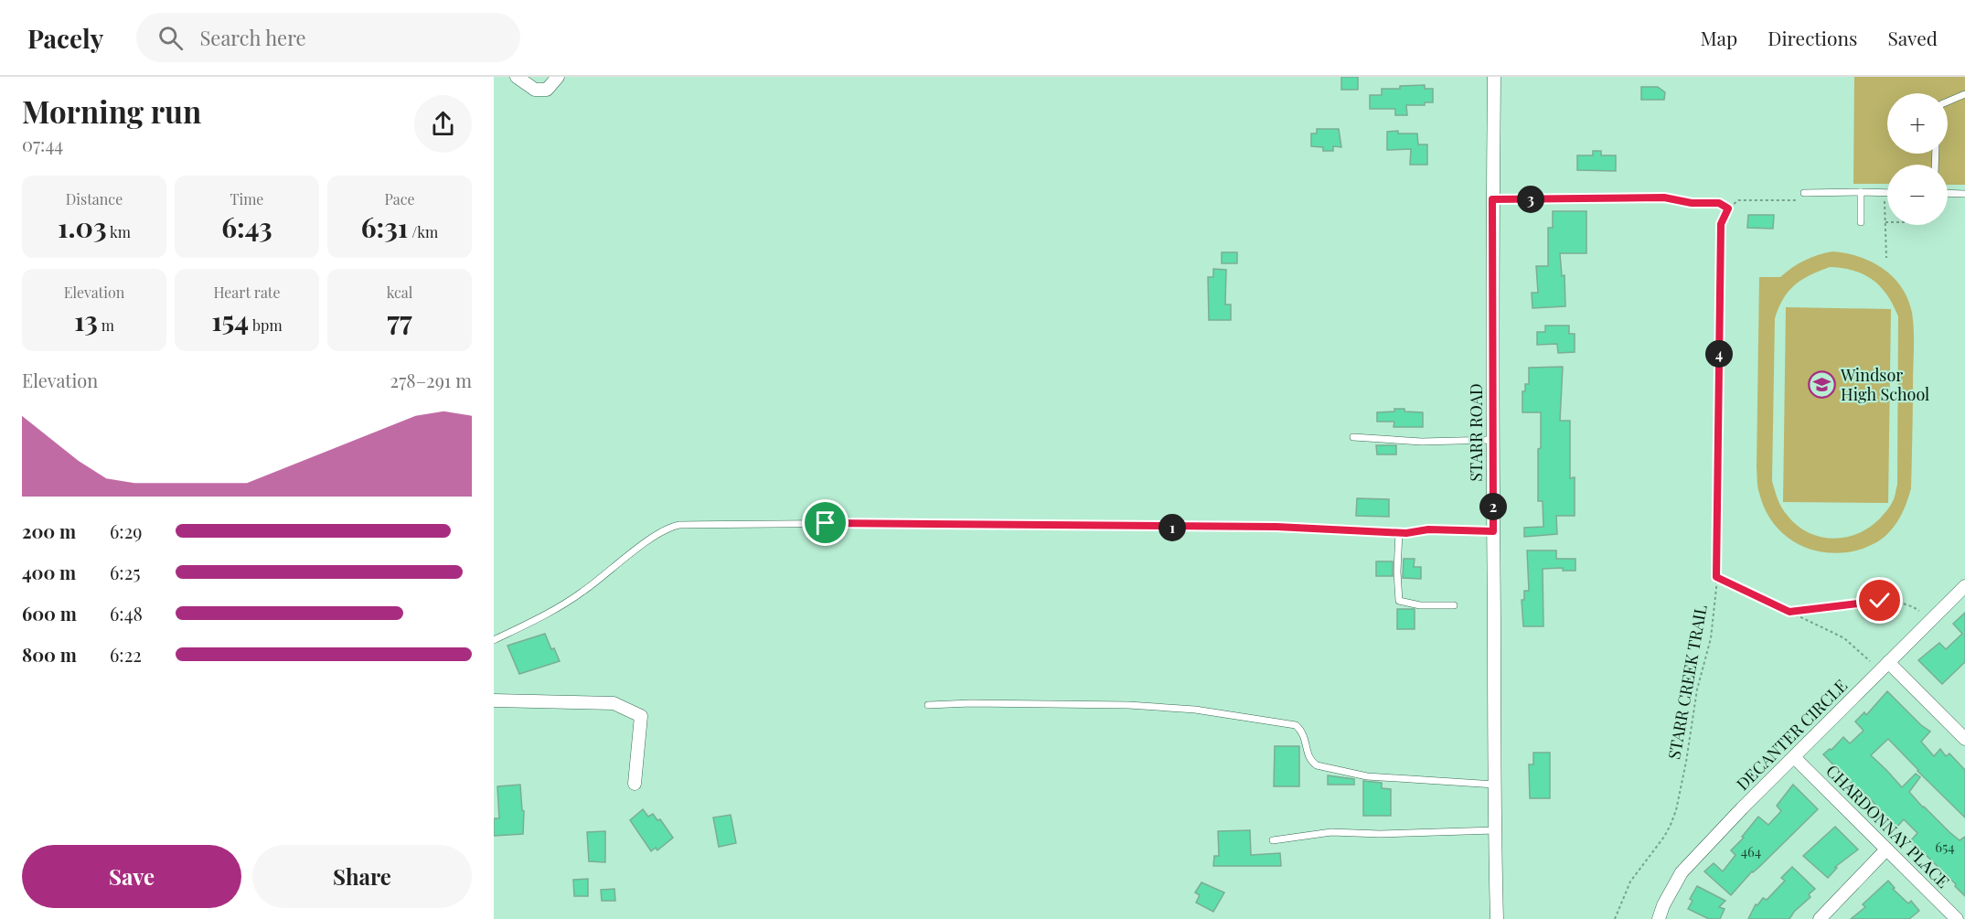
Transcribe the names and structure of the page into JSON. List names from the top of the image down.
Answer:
{
  "streets": {
    "street": ["STARR ROAD", "DECANTER CIRCLE", "CHARDONNAY PLACE"],
    "path": ["STARR CREEK TRAIL"]
  },
  "crossings": [
    ["DECANTER CIRCLE", "CHARDONNAY PLACE"]
  ],
  "places": {
    "school or university": ["Windsor High School"]
  },
  "house_numbers": ["654", "464"],
  "page": {
    "header": "Pacely",
    "search": "Search here",
    "nav": ["Map", "Directions", "Saved"],
    "heading": ["Morning run", "07:44"],
    "map_buttons": ["+", "−"],
    "stats": [
      ["Distance", "1.03 km"],
      ["Time", "6:43"],
      ["Pace", "6:31 /km"],
      ["Elevation", "13 m"],
      ["Heart rate", "154 bpm"],
      ["kcal", "77"]
    ],
    "pins": [
      "3",
      "4",
      "2",
      "1"
    ],
    "chart": ["Elevation", "278–291 m"],
    "list": [
      {
        "name": "200 m",
        "note": "6:29"
      },
      {
        "name": "400 m",
        "note": "6:25"
      },
      {
        "name": "600 m",
        "note": "6:48"
      },
      {
        "name": "800 m",
        "note": "6:22"
      }
    ],
    "buttons": ["Save", "Share"]
  }
}
